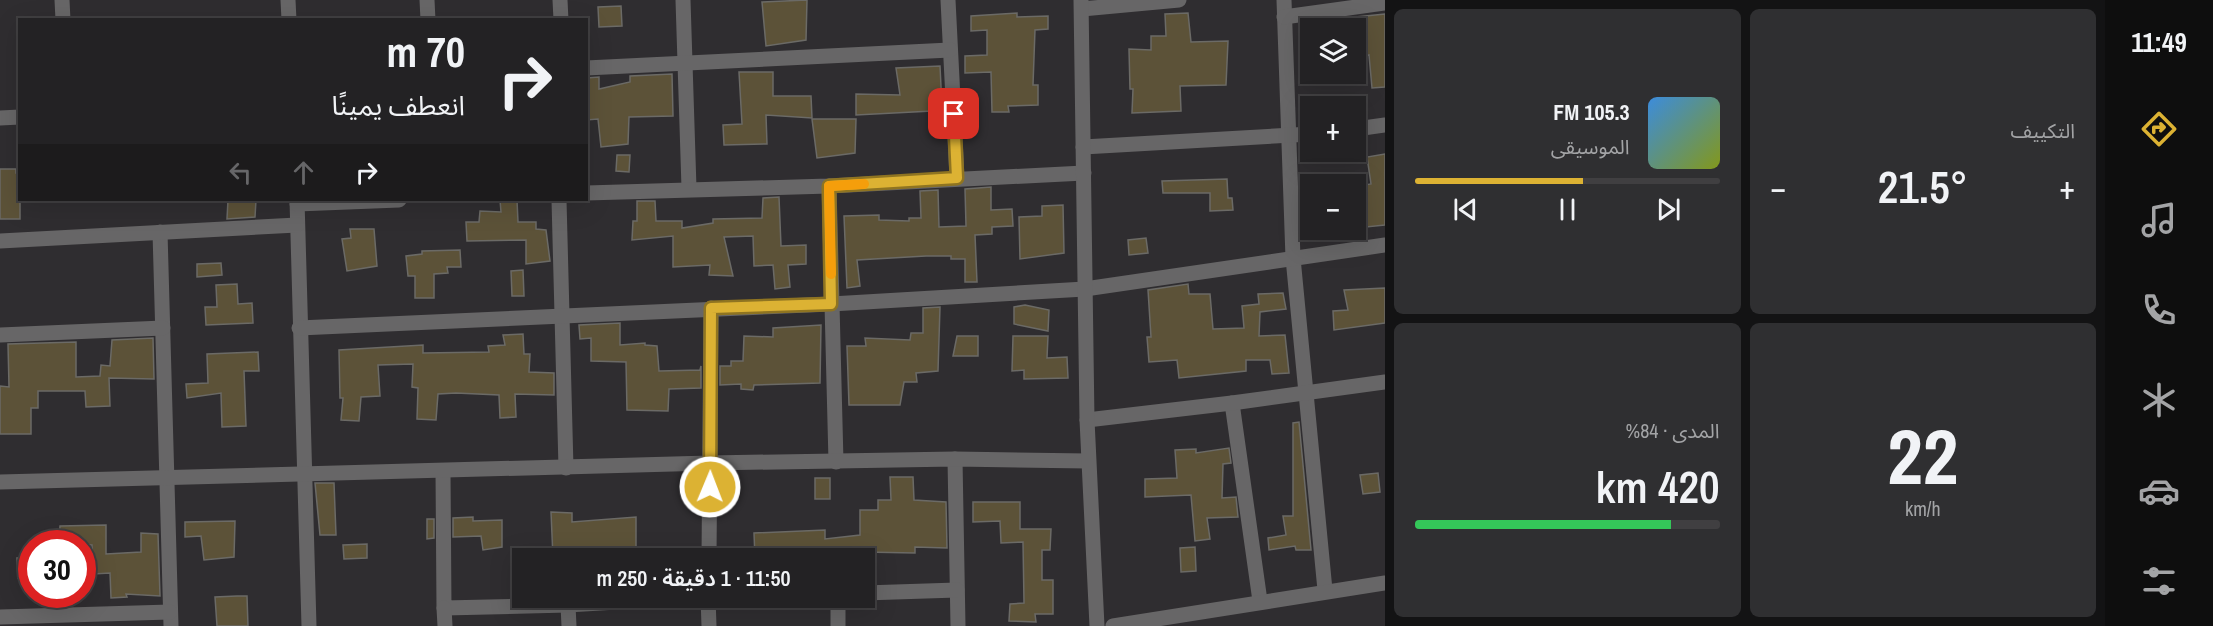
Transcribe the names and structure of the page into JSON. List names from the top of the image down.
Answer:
{
  "page": {
    "tabs": "11:49",
    "tile": [
      "التكييف",
      ["22", "km/h"],
      ["المدى · 84%", "420 km"]
    ],
    "map_buttons": ["+", "−"],
    "turn": ["70 m", "انعطف يمينًا"],
    "song": ["105.3 FM", "الموسيقى"],
    "heat": ["−", "21.5°", "+"],
    "limit": "30",
    "trip": "11:50 · 1 دقيقة · 250 m"
  }
}
